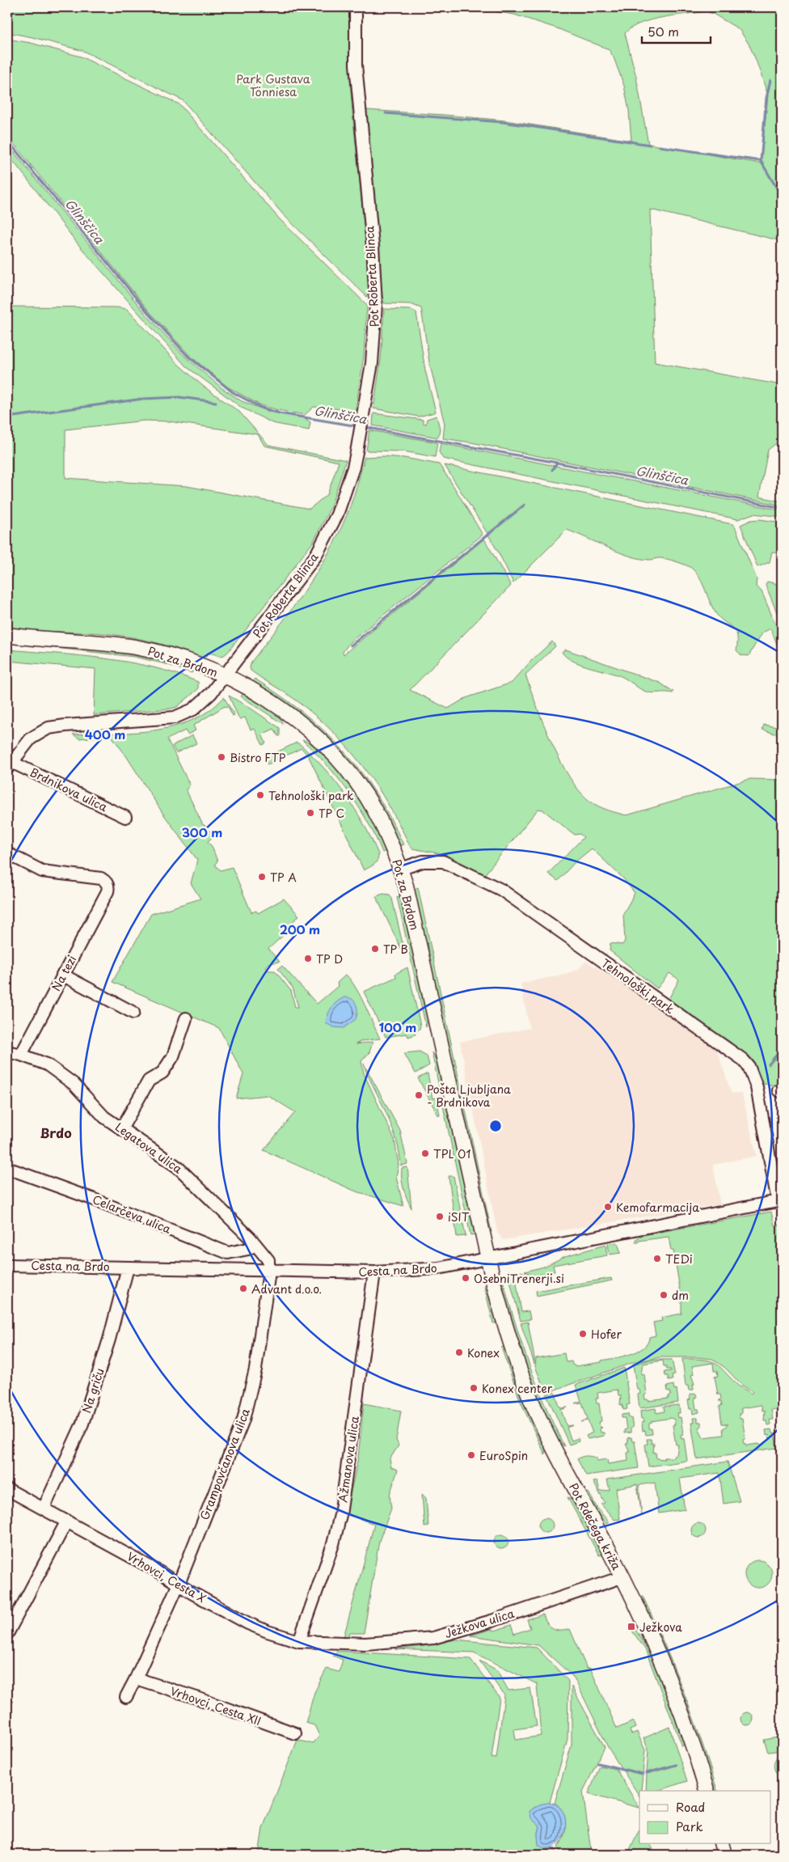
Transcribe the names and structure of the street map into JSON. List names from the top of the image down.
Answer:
{
  "streets": {
    "main road": ["Pot za Brdom", "Pot Rdečega križa"],
    "street": [
      "Pot Roberta Blinca",
      "Brdnikova ulica",
      "Na tezi",
      "Tehnološki park",
      "Legatova ulica",
      "Celarčeva ulica",
      "Cesta na Brdo",
      "Na griču",
      "Ažmanova ulica",
      "Grampovčanova ulica",
      "Vrhovci, Cesta X",
      "Ježkova ulica",
      "Vrhovci, Cesta XII"
    ]
  },
  "crossings": [
    ["Pot Roberta Blinca", "Pot za Brdom"],
    ["Pot Roberta Blinca", "Brdnikova ulica"],
    ["Pot za Brdom", "Brdnikova ulica"],
    ["Pot za Brdom", "Tehnološki park"],
    ["Pot za Brdom", "Cesta na Brdo"],
    ["Pot za Brdom", "Pot Rdečega križa"],
    ["Na tezi", "Legatova ulica"],
    ["Tehnološki park", "Cesta na Brdo"],
    ["Legatova ulica", "Celarčeva ulica"],
    ["Legatova ulica", "Cesta na Brdo"],
    ["Legatova ulica", "Grampovčanova ulica"],
    ["Cesta na Brdo", "Na griču"],
    ["Cesta na Brdo", "Ažmanova ulica"],
    ["Cesta na Brdo", "Grampovčanova ulica"],
    ["Cesta na Brdo", "Pot Rdečega križa"],
    ["Na griču", "Vrhovci, Cesta X"],
    ["Ažmanova ulica", "Vrhovci, Cesta X"],
    ["Grampovčanova ulica", "Vrhovci, Cesta X"],
    ["Pot Rdečega križa", "Ježkova ulica"],
    ["Vrhovci, Cesta X", "Ježkova ulica"]
  ],
  "districts": ["Brdo"],
  "water": ["Glinščica"],
  "parks": ["Park Gustava Tönniesa"],
  "places": {
    "other": [
      "Bistro FTP",
      "Tehnološki park",
      "TP C",
      "TP A",
      "TP B",
      "TP D",
      "Pošta Ljubljana - Brdnikova",
      "TPL 01",
      "Kemofarmacija",
      "iSIT",
      "TEDi",
      "OsebniTrenerji.si",
      "Advant d.o.o.",
      "dm",
      "Hofer",
      "Konex",
      "Konex center",
      "EuroSpin"
    ],
    "transit": ["Ježkova"]
  },
  "legend": ["Road", "Park"],
  "scale_bar": "50 m",
  "rings": [
    "400 m",
    "300 m",
    "200 m",
    "100 m"
  ]
}
